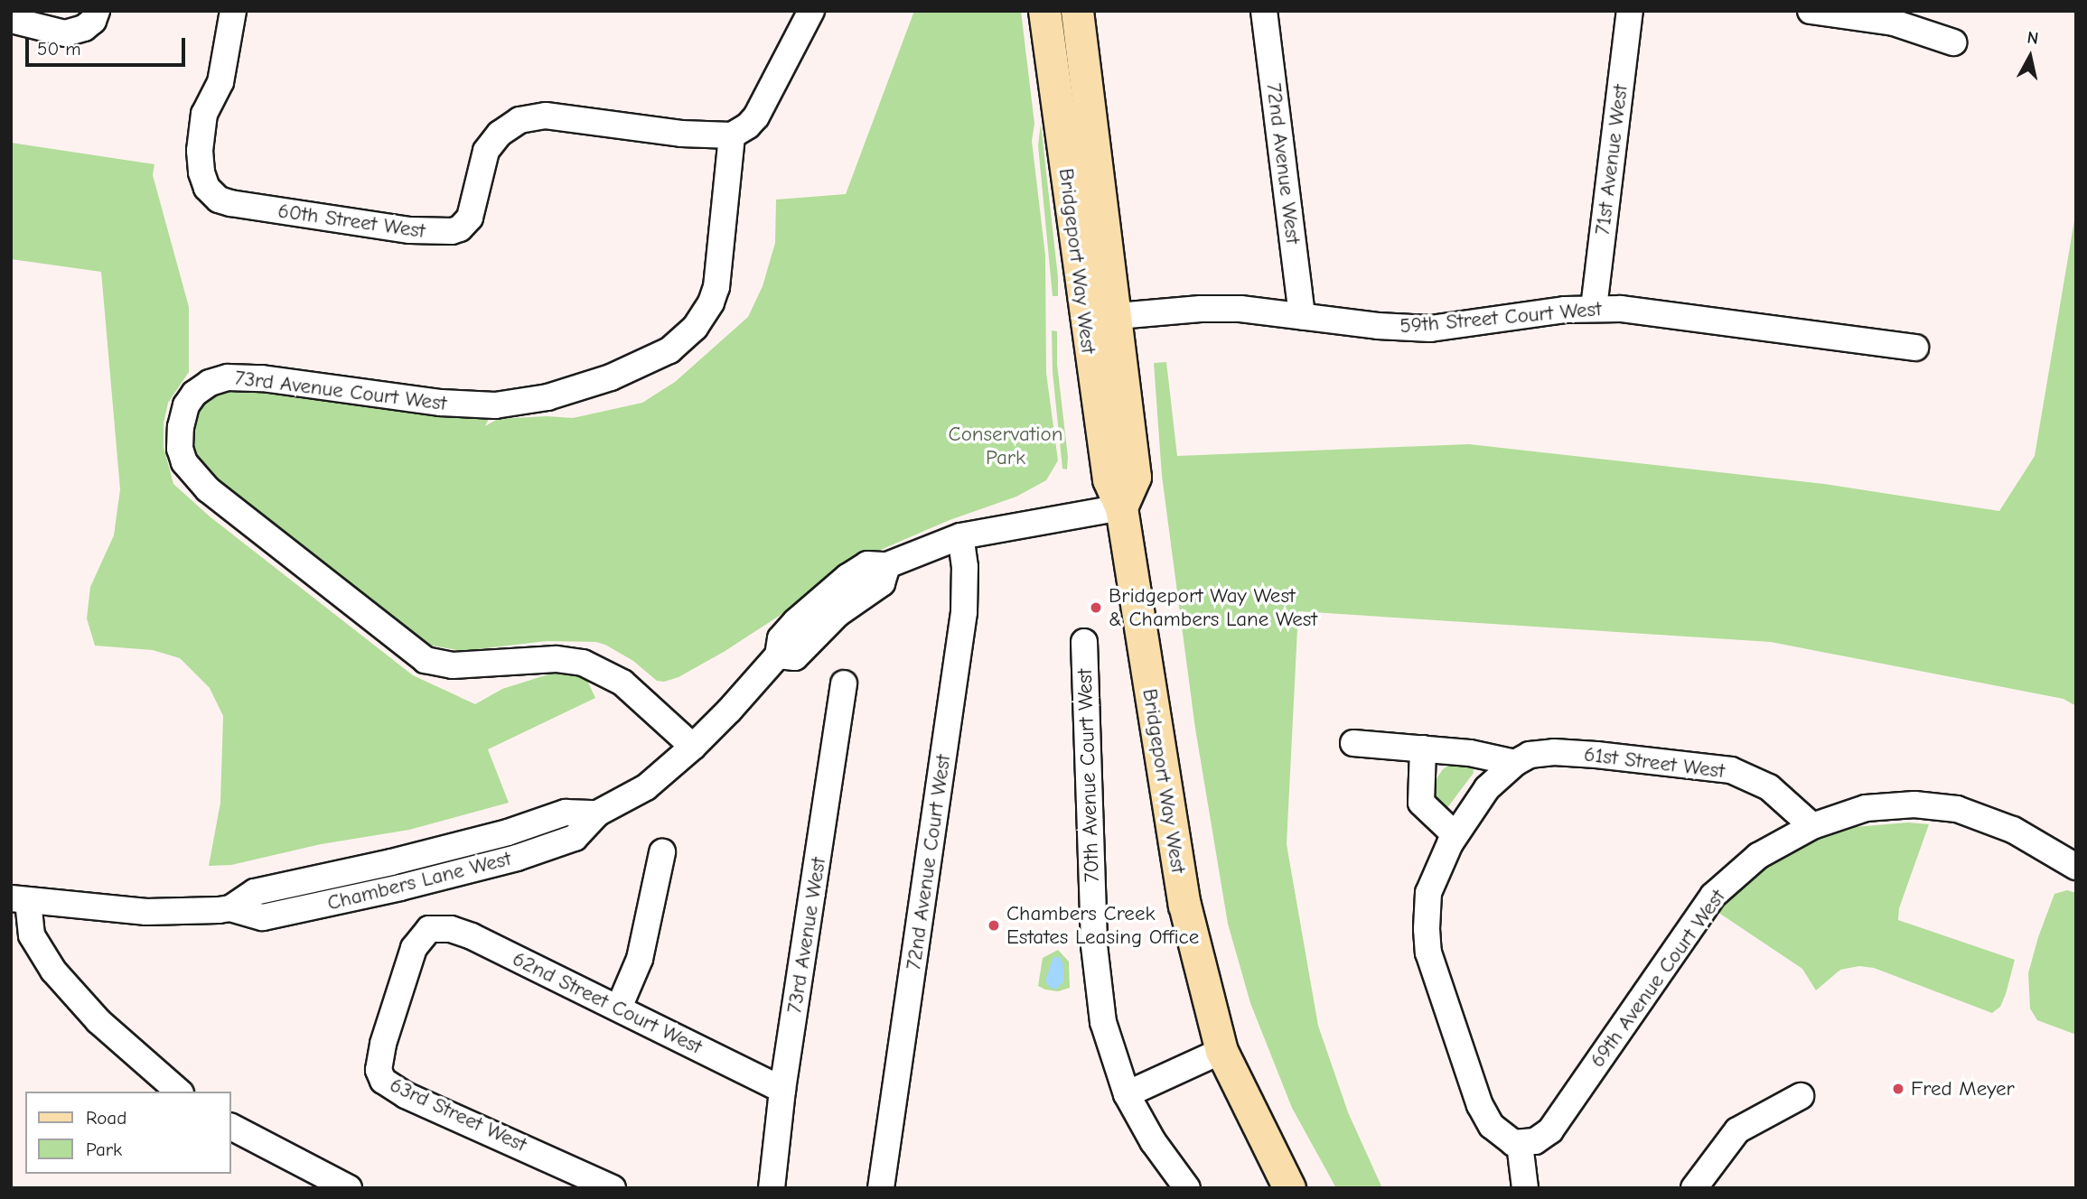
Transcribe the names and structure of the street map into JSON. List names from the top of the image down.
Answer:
{
  "streets": {
    "main road": ["Bridgeport Way West"],
    "street": [
      "71st Avenue West",
      "72nd Avenue West",
      "60th Street West",
      "59th Street Court West",
      "73rd Avenue Court West",
      "61st Street West",
      "70th Avenue Court West",
      "72nd Avenue Court West",
      "Chambers Lane West",
      "73rd Avenue West",
      "69th Avenue Court West",
      "62nd Street Court West",
      "63rd Street West"
    ]
  },
  "crossings": [
    ["71st Avenue West", "59th Street Court West"],
    ["72nd Avenue West", "59th Street Court West"],
    ["60th Street West", "73rd Avenue Court West"],
    ["Bridgeport Way West", "59th Street Court West"],
    ["Bridgeport Way West", "Chambers Lane West"],
    ["73rd Avenue Court West", "Chambers Lane West"],
    ["61st Street West", "69th Avenue Court West"],
    ["72nd Avenue Court West", "Chambers Lane West"],
    ["73rd Avenue West", "62nd Street Court West"],
    ["62nd Street Court West", "63rd Street West"]
  ],
  "parks": ["Conservation Park"],
  "places": ["Bridgeport Way West & Chambers Lane West", "Chambers Creek Estates Leasing Office", "Fred Meyer"],
  "legend": ["Road", "Park"],
  "scale_bar": "50 m",
  "north": "top"
}
